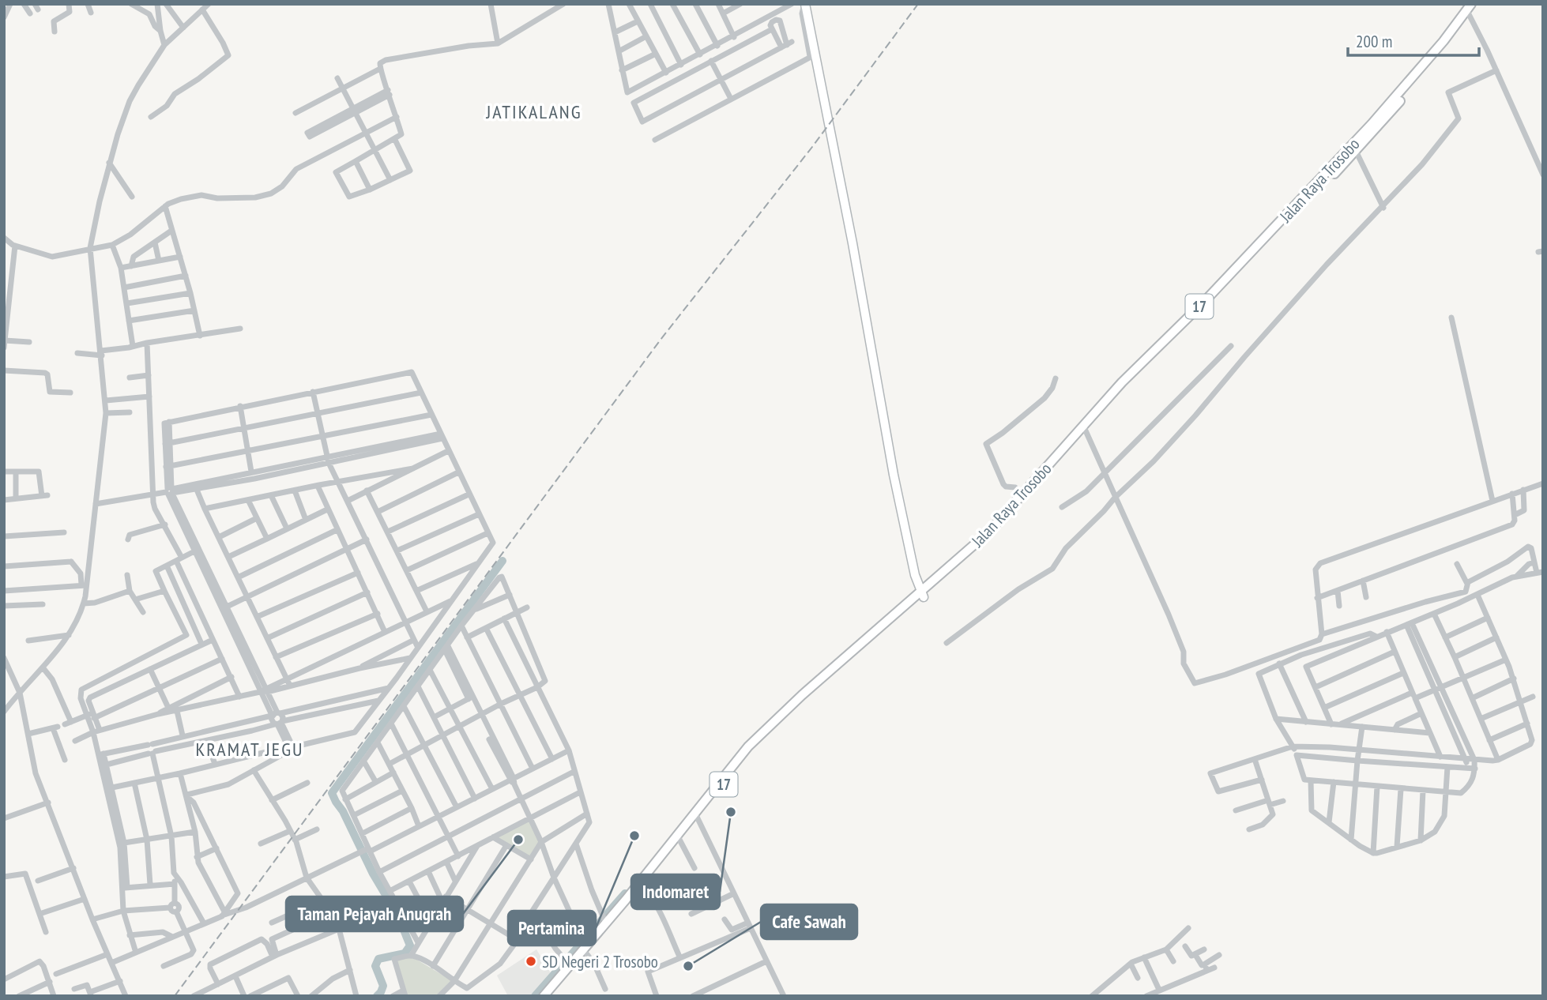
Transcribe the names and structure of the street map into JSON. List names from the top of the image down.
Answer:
{
  "streets": {
    "highway": ["Jalan Raya Trosobo", "17"]
  },
  "districts": ["JATIKALANG", "KRAMAT JEGU"],
  "places": [
    "Indomaret",
    "Pertamina",
    "Taman Pejayah Anugrah",
    "SD Negeri 2 Trosobo",
    "Cafe Sawah"
  ],
  "scale_bar": "200 m"
}
